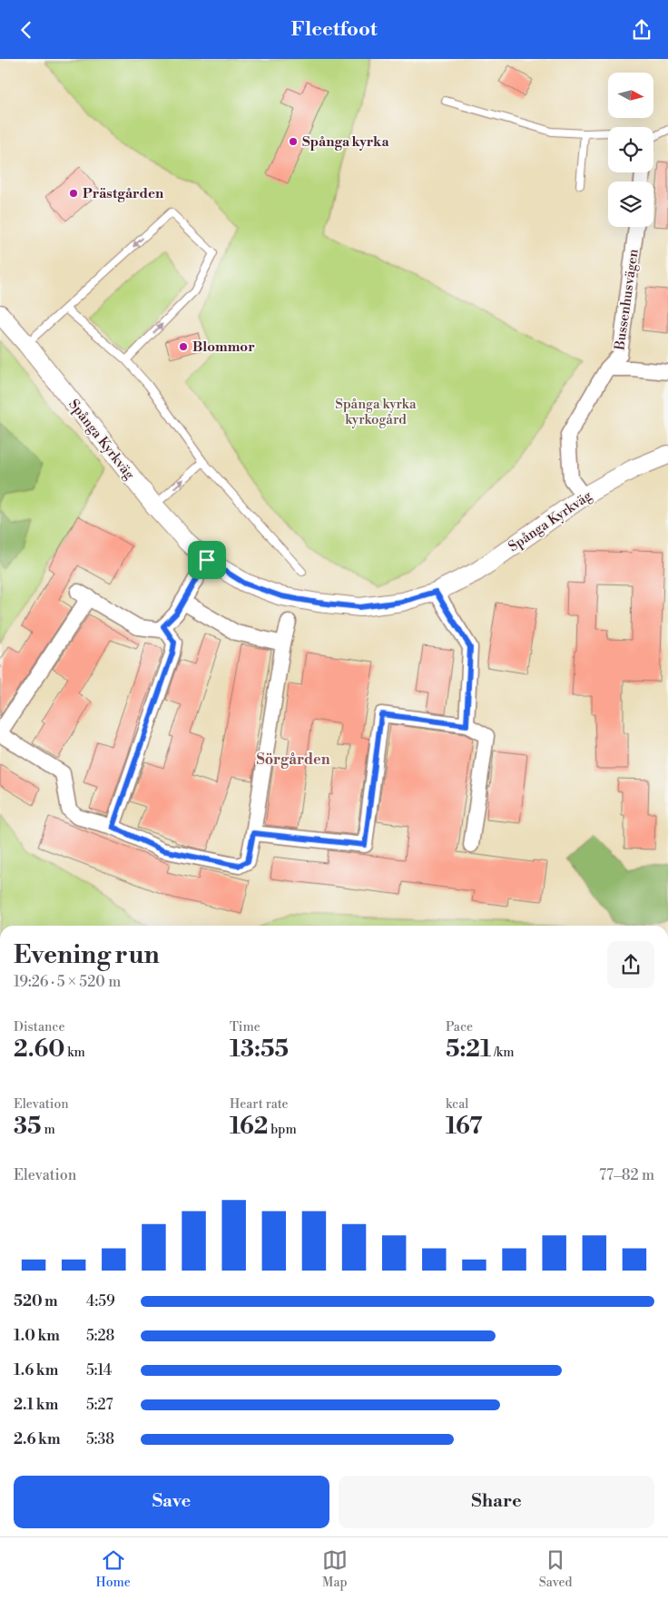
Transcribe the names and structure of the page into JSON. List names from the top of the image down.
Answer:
{
  "streets": {
    "street": ["Bussenhusvägen", "Spånga Kyrkväg"]
  },
  "crossings": [
    ["Bussenhusvägen", "Spånga Kyrkväg"]
  ],
  "districts": ["Sörgården"],
  "parks": ["Spånga kyrka kyrkogård"],
  "places": ["Spånga kyrka", "Prästgården", "Blommor"],
  "north": "right",
  "page": {
    "header": "Fleetfoot",
    "heading": ["Evening run", "19:26 · 5 × 520 m"],
    "stats": [
      ["Distance", "2.60 km"],
      ["Time", "13:55"],
      ["Pace", "5:21 /km"],
      ["Elevation", "35 m"],
      ["Heart rate", "162 bpm"],
      ["kcal", "167"]
    ],
    "chart": ["Elevation", "77–82 m"],
    "list": [
      {
        "name": "520 m",
        "note": "4:59"
      },
      {
        "name": "1.0 km",
        "note": "5:28"
      },
      {
        "name": "1.6 km",
        "note": "5:14"
      },
      {
        "name": "2.1 km",
        "note": "5:27"
      },
      {
        "name": "2.6 km",
        "note": "5:38"
      }
    ],
    "buttons": ["Save", "Share"],
    "tabs": ["Home", "Map", "Saved"]
  }
}
